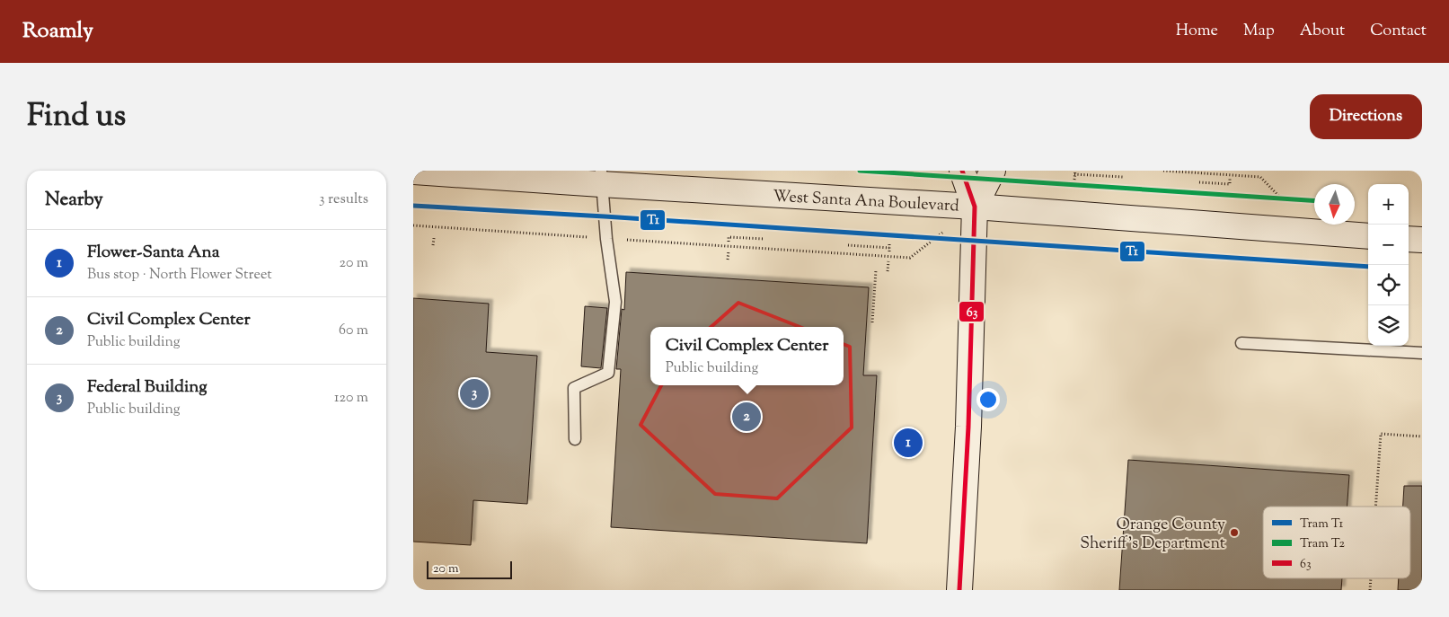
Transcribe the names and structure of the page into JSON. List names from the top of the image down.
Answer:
{
  "streets": {
    "main road": ["West Santa Ana Boulevard"]
  },
  "places": ["Orange County Sheriff's Department"],
  "lines": ["tram line T2", "transit line 63", "tram line T1"],
  "legend": ["Tram T1", "Tram T2", "63"],
  "scale_bar": "20 m",
  "north": "bottom",
  "page": {
    "header": "Roamly",
    "nav": [
      "Home",
      "Map",
      "About",
      "Contact"
    ],
    "title": "Find us",
    "buttons": "Directions",
    "heading": ["Nearby", "3 results"],
    "map_buttons": ["+", "−"],
    "list": [
      {
        "mark": "1",
        "name": "Flower-Santa Ana",
        "note": "Bus stop · North Flower Street",
        "value": "20 m"
      },
      {
        "mark": "2",
        "name": "Civil Complex Center",
        "note": "Public building",
        "value": "60 m"
      },
      {
        "mark": "3",
        "name": "Federal Building",
        "note": "Public building",
        "value": "120 m"
      }
    ],
    "popup": ["Civil Complex Center", "Public building"],
    "pins": ["3", "2", "1"],
    "scale": "20 m"
  }
}
